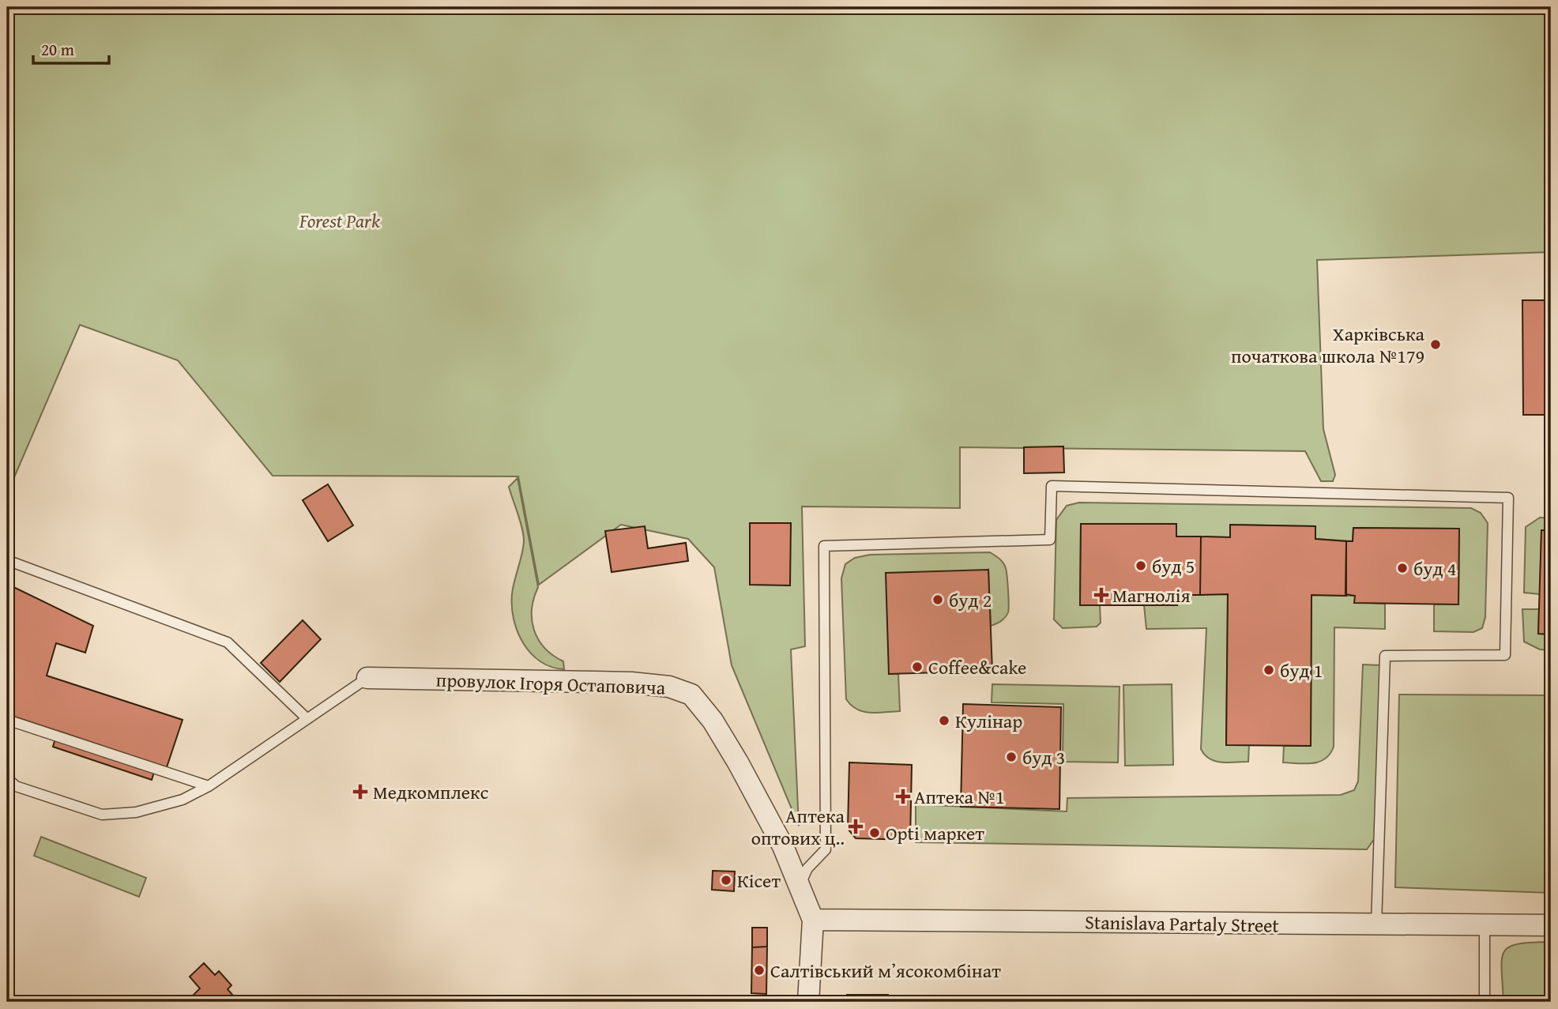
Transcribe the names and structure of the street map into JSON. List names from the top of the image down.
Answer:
{
  "streets": {
    "street": ["провулок Ігоря Остаповича", "Stanislava Partaly Street"]
  },
  "crossings": [
    ["провулок Ігоря Остаповича", "Stanislava Partaly Street"]
  ],
  "parks": ["Forest Park"],
  "places": {
    "other": [
      "Харківська початкова школа №179",
      "буд 5",
      "буд 4",
      "буд 2",
      "Coffee&cake",
      "буд 1",
      "Кулінар",
      "буд 3",
      "Opti маркет",
      "Кісет",
      "Салтівський мʼясокомбінат"
    ],
    "health": [
      "Магнолія",
      "Медкомплекс",
      "Аптека №1",
      "Аптека оптових ц‥"
    ]
  },
  "scale_bar": "20 m"
}
